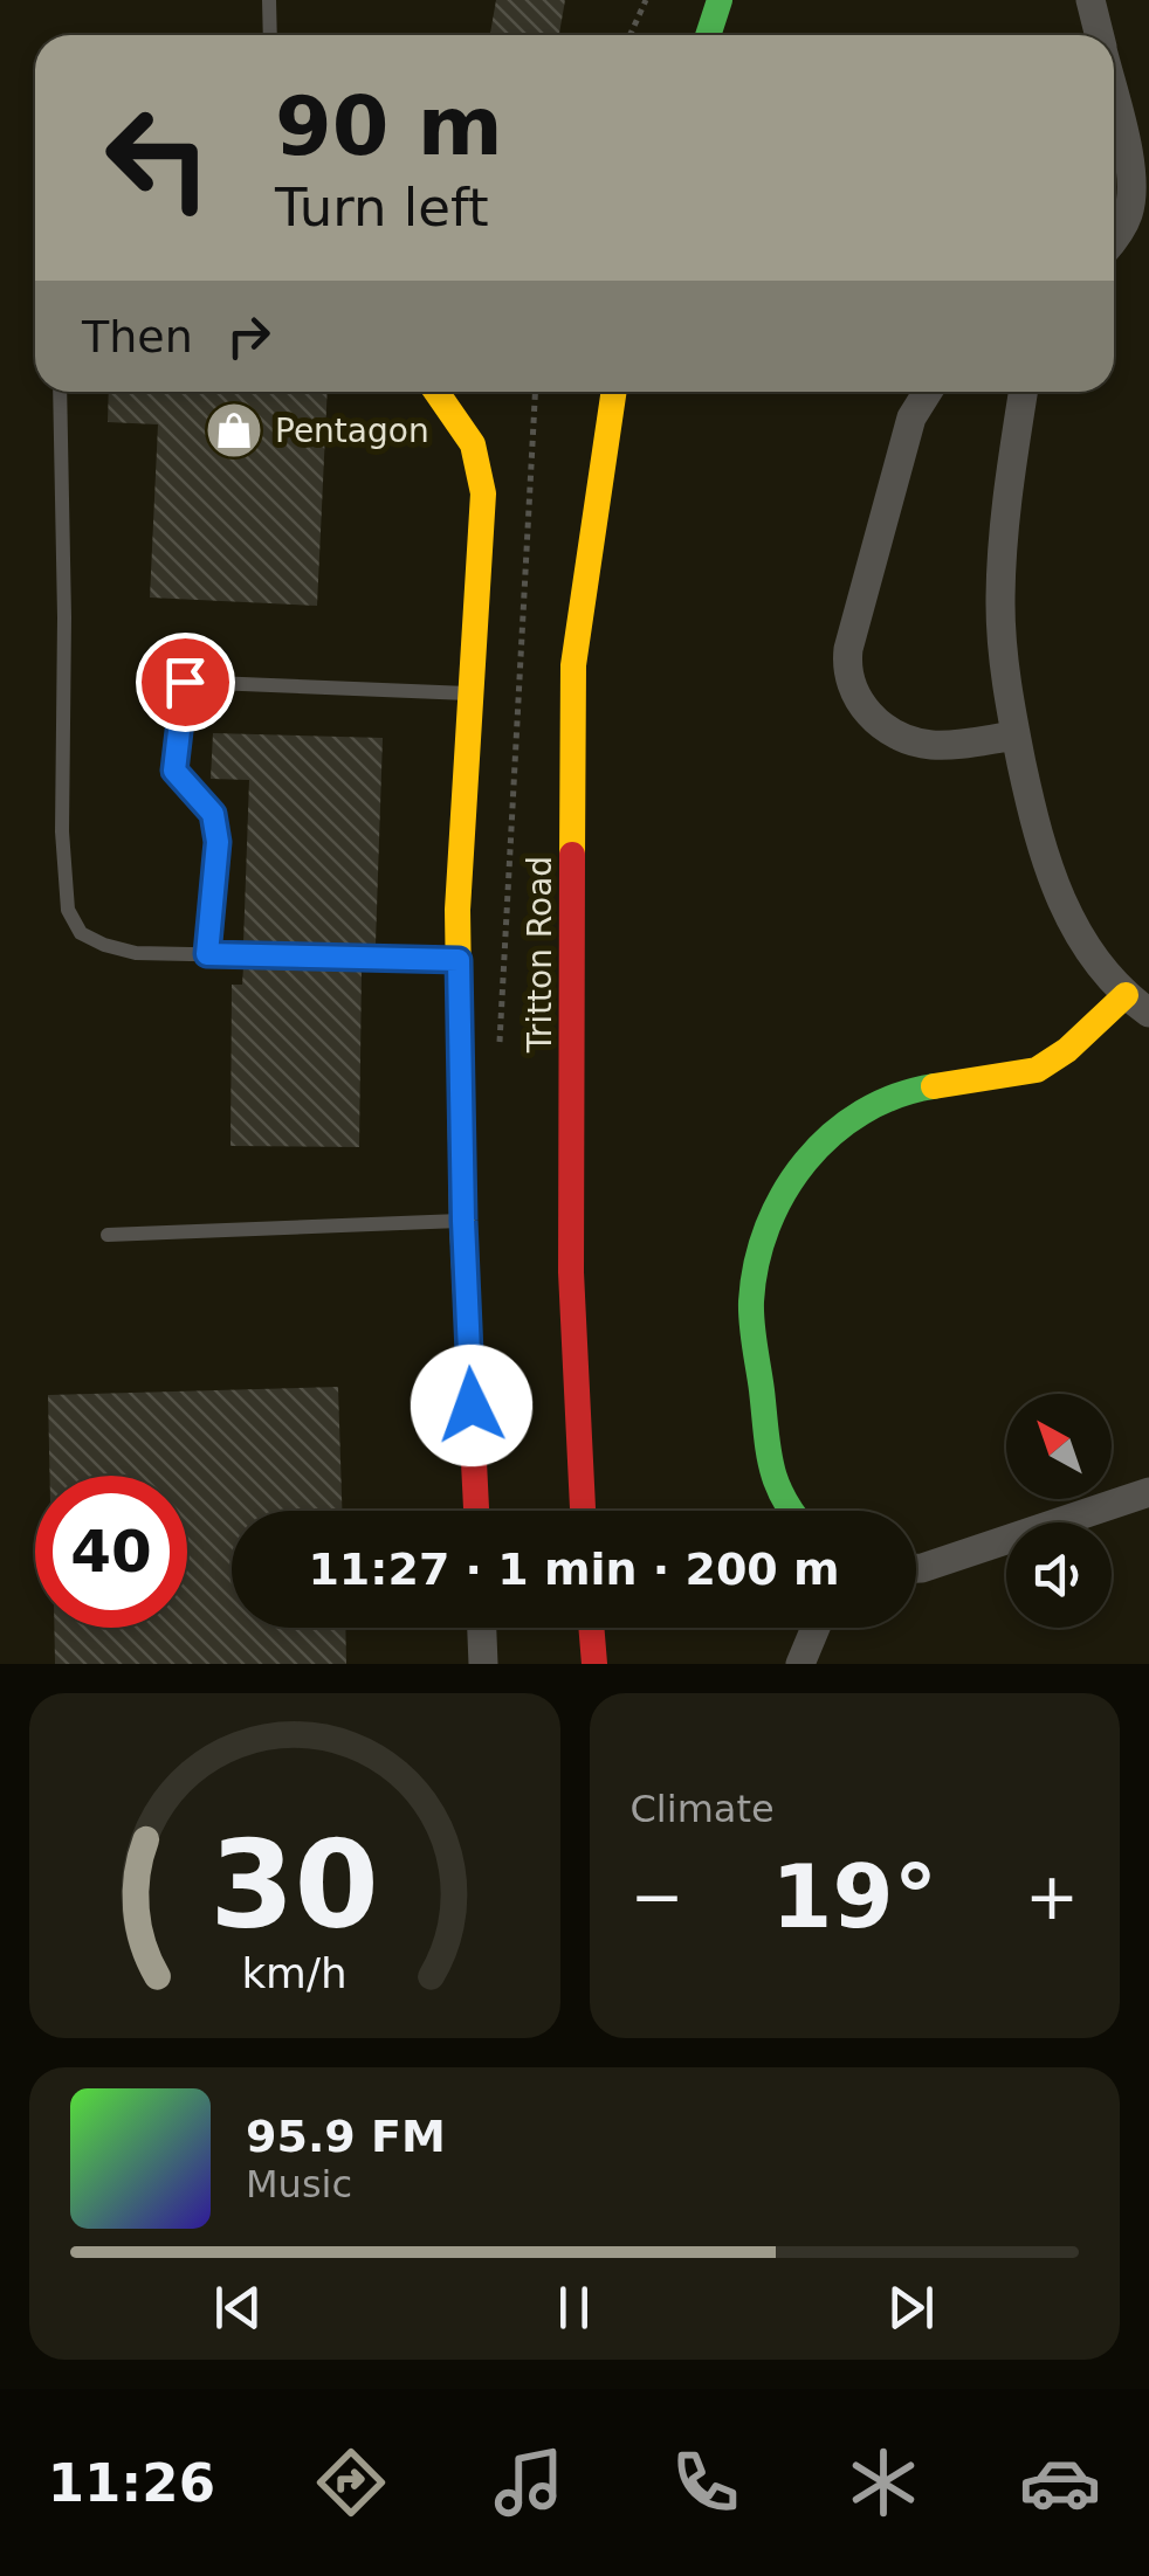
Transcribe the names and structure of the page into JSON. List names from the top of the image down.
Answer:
{
  "streets": {
    "street": ["Tritton Road"]
  },
  "places": {
    "shop": ["Pentagon"]
  },
  "north": "top left",
  "page": {
    "turn": ["90 m", "Turn left"],
    "then": "Then",
    "limit": "40",
    "trip": "11:27 · 1 min · 200 m",
    "tile": "Climate",
    "heat": ["−", "19°", "+"],
    "song": ["95.9 FM", "Music"],
    "tabs": "11:26",
    "gauge": ["30", "km/h"]
  }
}
